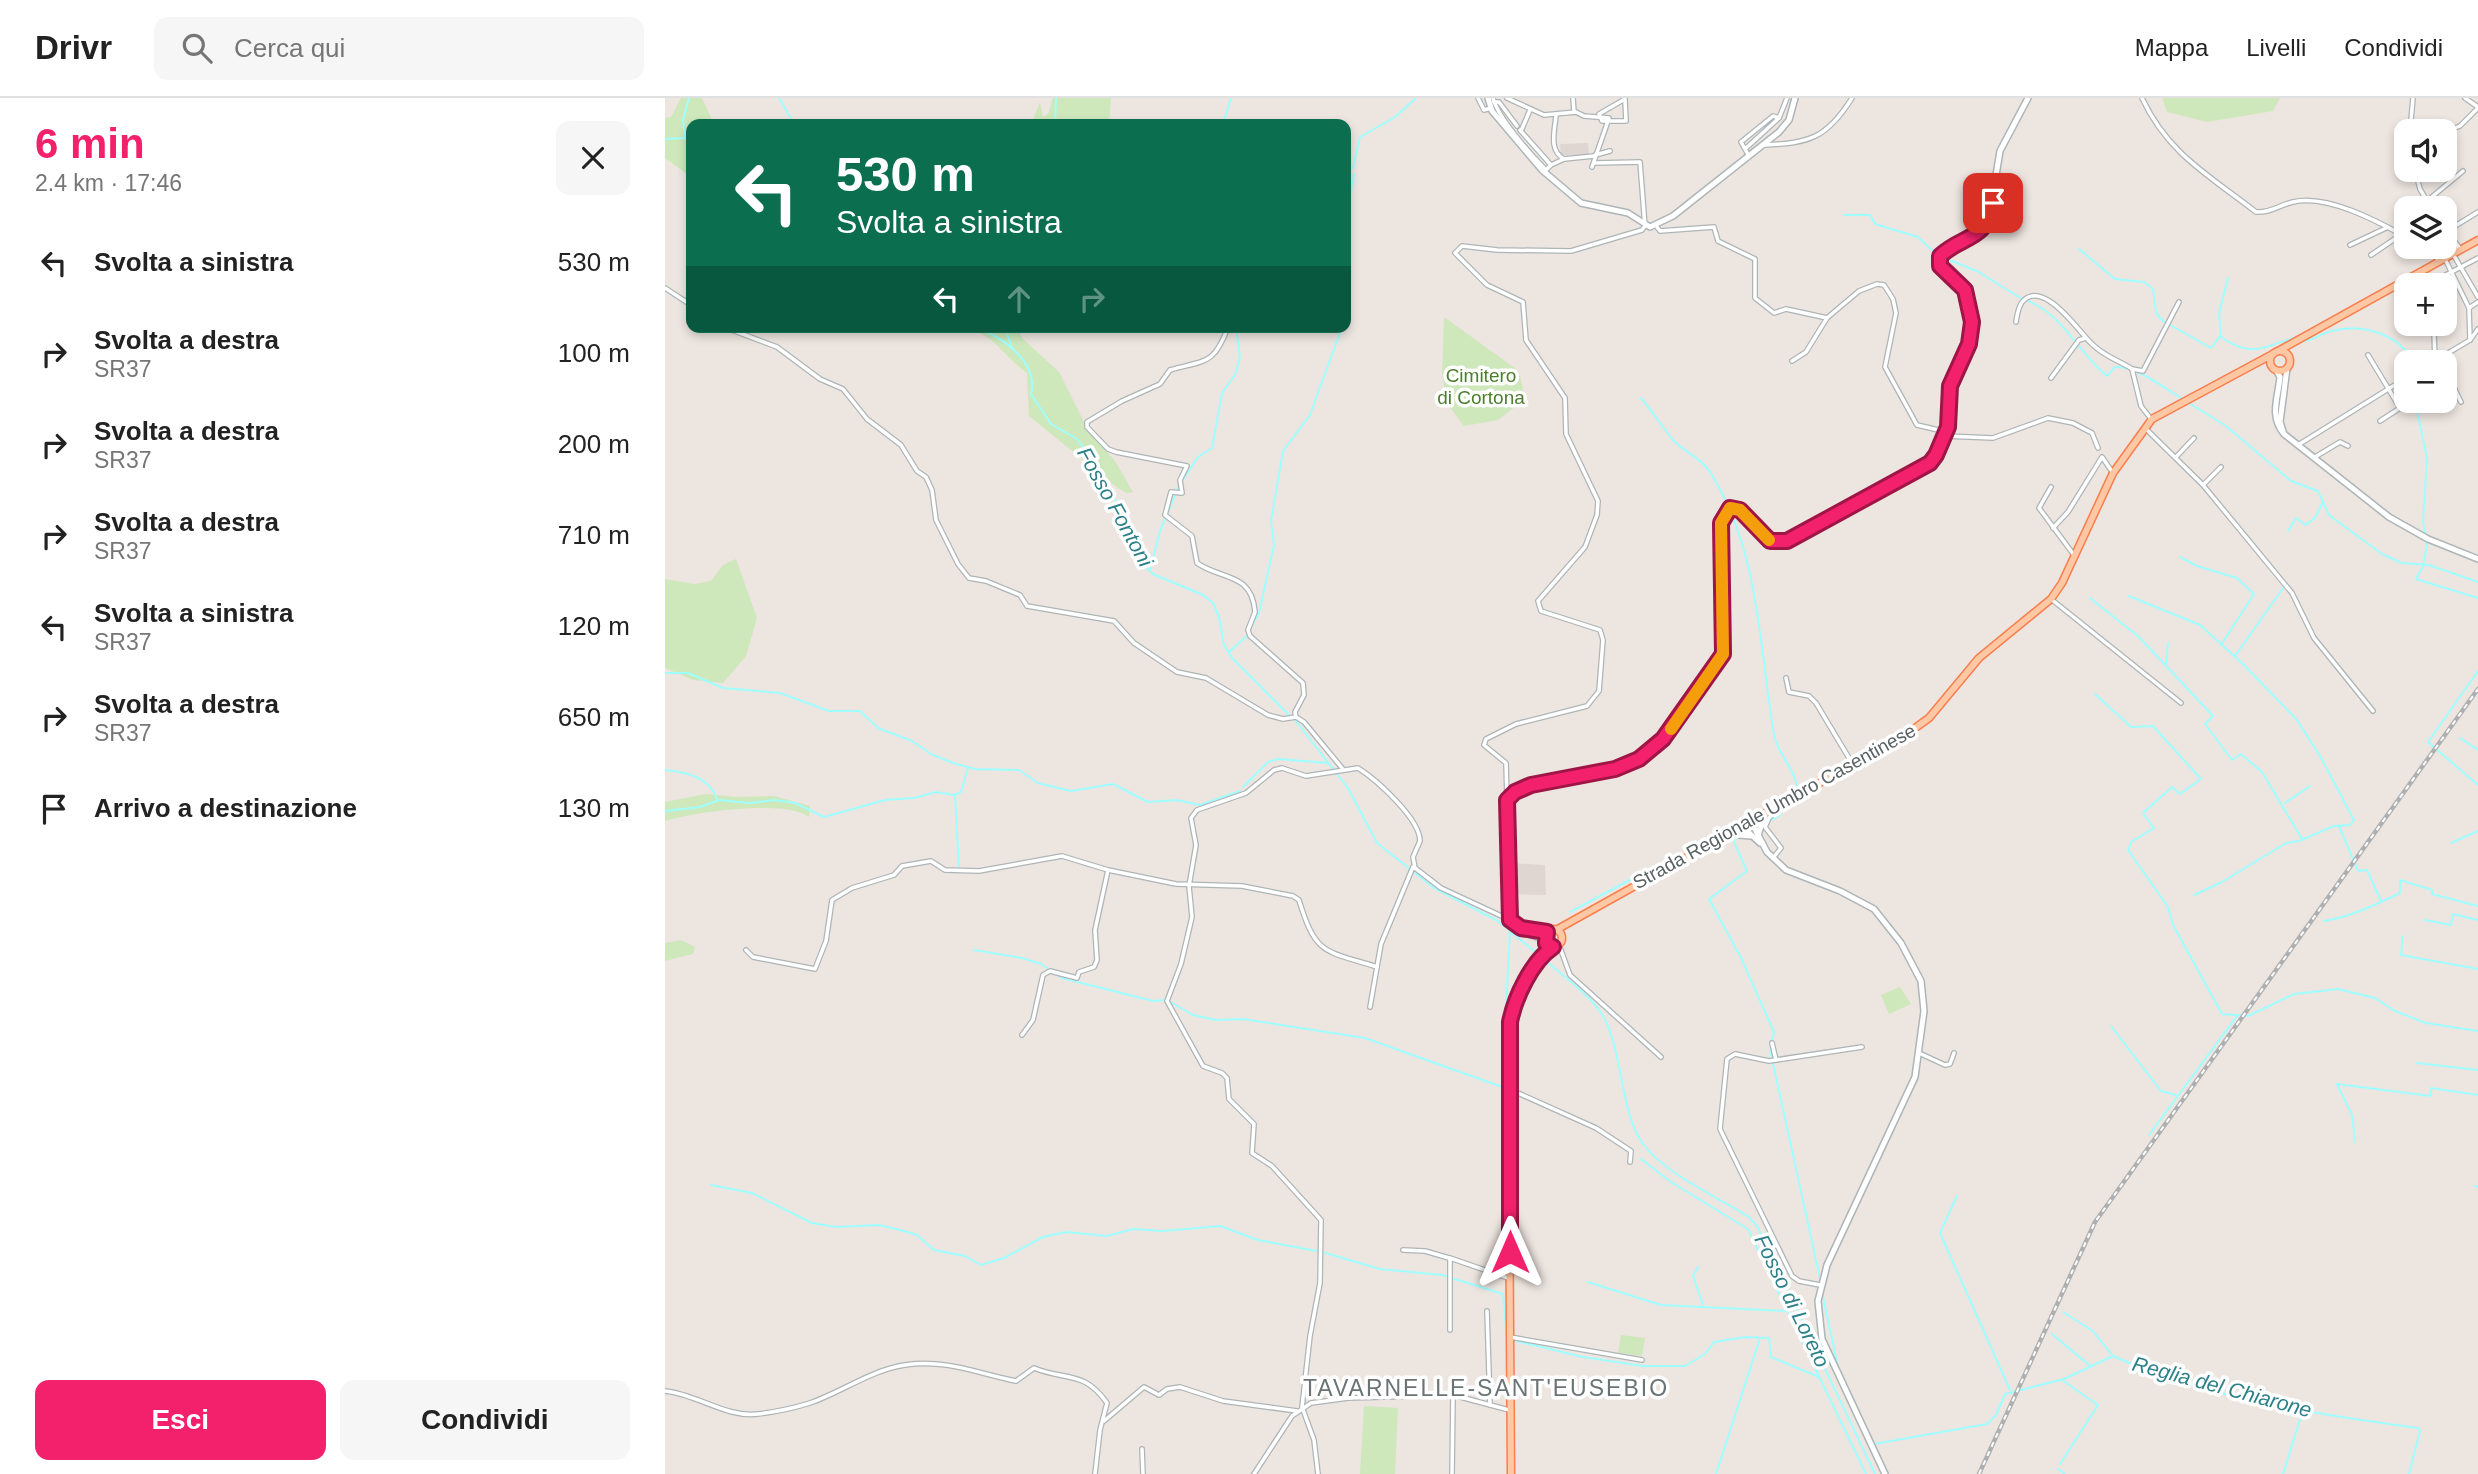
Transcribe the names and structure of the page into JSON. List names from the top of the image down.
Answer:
{
  "streets": {
    "main road": ["Strada Regionale Umbro Casentinese"]
  },
  "districts": ["TAVARNELLE-SANT'EUSEBIO"],
  "water": ["Fosso Fontoni", "Fosso di Loreto", "Reglia del Chiarone"],
  "parks": ["Cimitero di Cortona"],
  "page": {
    "header": "Drivr",
    "search": "Cerca qui",
    "nav": ["Mappa", "Livelli", "Condividi"],
    "heading": ["6 min", "2.4 km · 17:46"],
    "map_buttons": ["+", "−"],
    "turn": ["530 m", "Svolta a sinistra"],
    "list": [
      {
        "name": "Svolta a sinistra",
        "value": "530 m"
      },
      {
        "name": "Svolta a destra",
        "note": "SR37",
        "value": "100 m"
      },
      {
        "name": "Svolta a destra",
        "note": "SR37",
        "value": "200 m"
      },
      {
        "name": "Svolta a destra",
        "note": "SR37",
        "value": "710 m"
      },
      {
        "name": "Svolta a sinistra",
        "note": "SR37",
        "value": "120 m"
      },
      {
        "name": "Svolta a destra",
        "note": "SR37",
        "value": "650 m"
      },
      {
        "name": "Arrivo a destinazione",
        "value": "130 m"
      }
    ],
    "buttons": ["Esci", "Condividi"]
  }
}
